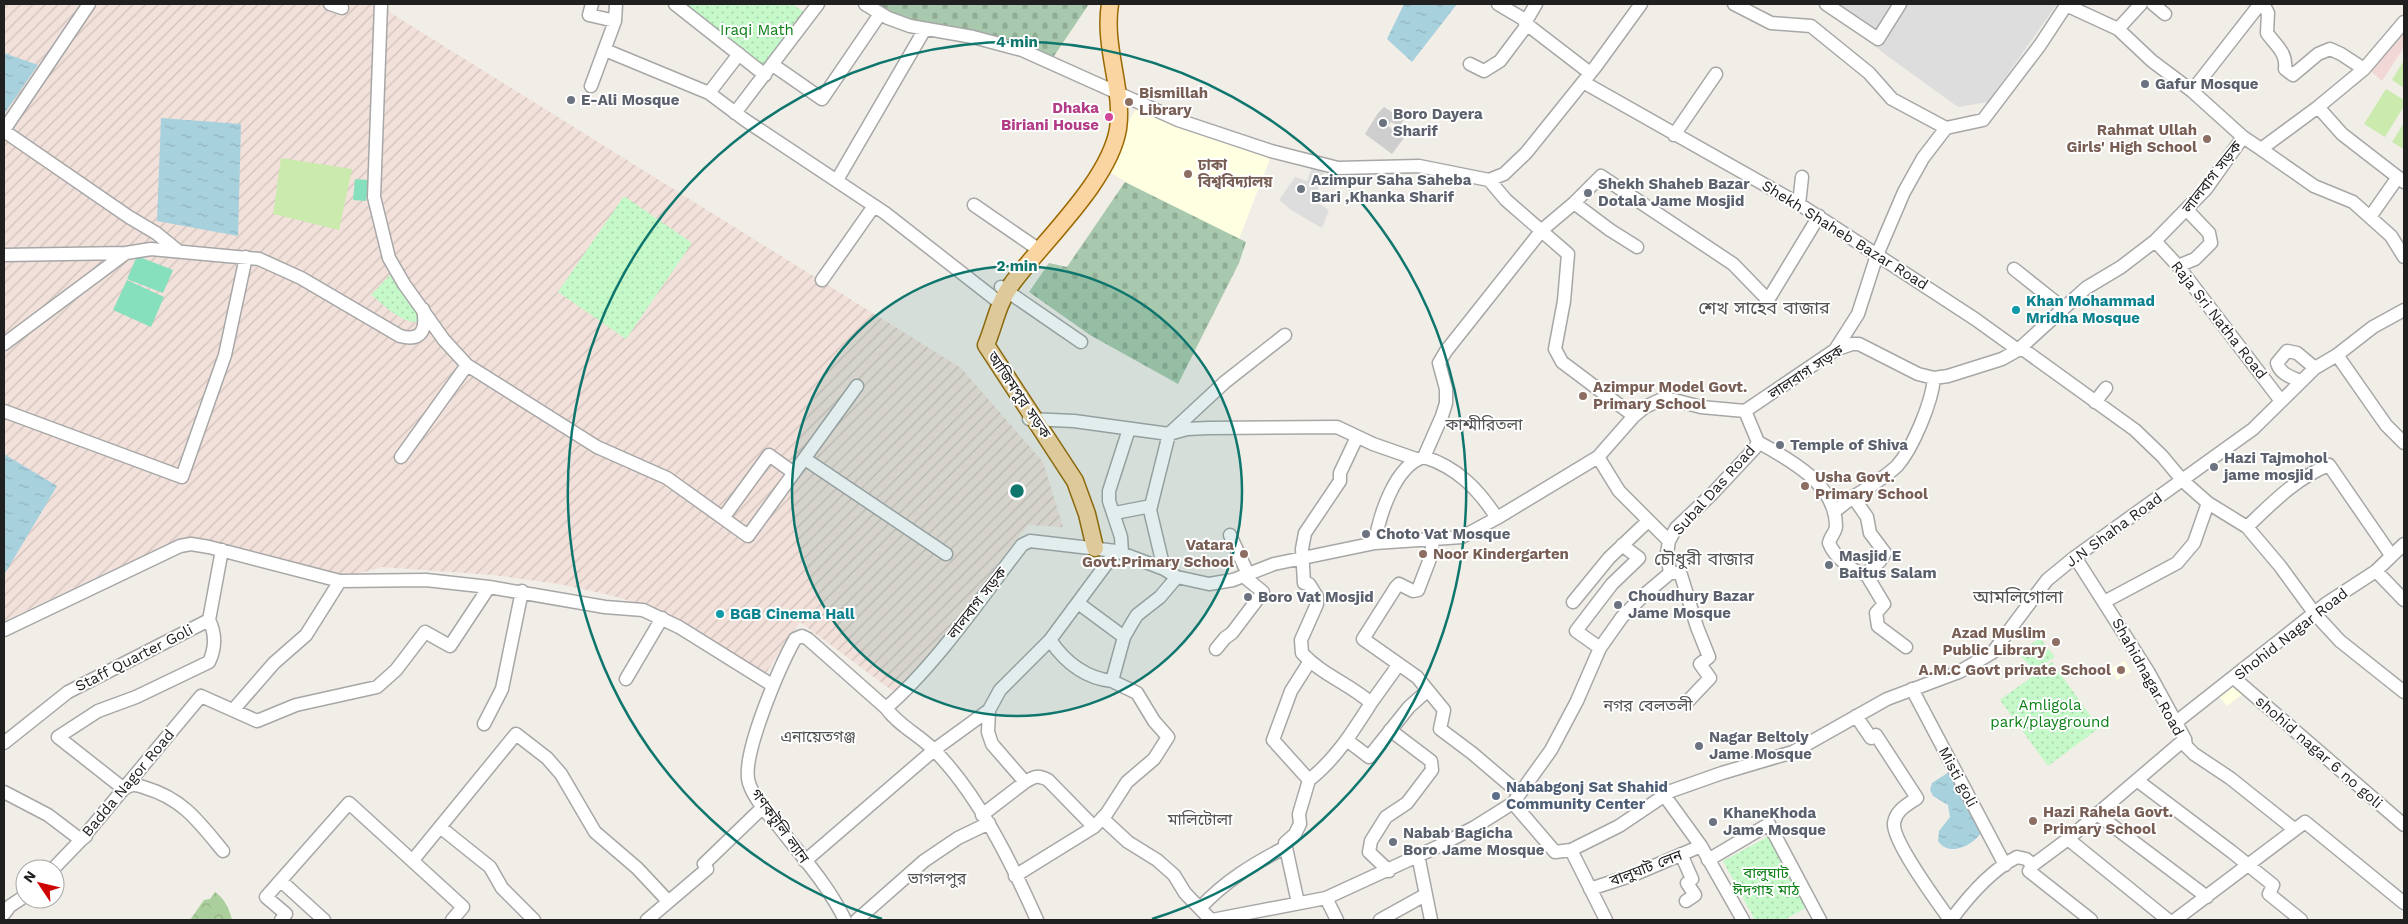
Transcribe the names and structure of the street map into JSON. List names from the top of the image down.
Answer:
{
  "streets": {
    "main road": ["আজিমপুর সড়ক"],
    "street": [
      "লালবাগ সড়ক",
      "Shekh Shaheb Bazar Road",
      "Raja Sri Natha Road",
      "Subal Das Road",
      "J.N Shaha Road",
      "Shohid Nagar Road",
      "Staff Quarter Goli",
      "Shahidnagar Road",
      "shohid nagar 6 no goli",
      "Misti goli",
      "Badda Nagor Road",
      "গণকটুলি ল্যান",
      "বালুঘাট লেন"
    ]
  },
  "crossings": [
    ["লালবাগ সড়ক", "Shekh Shaheb Bazar Road"],
    ["লালবাগ সড়ক", "Raja Sri Natha Road"],
    ["লালবাগ সড়ক", "আজিমপুর সড়ক"],
    ["লালবাগ সড়ক", "Subal Das Road"],
    ["লালবাগ সড়ক", "গণকটুলি ল্যান"],
    ["Raja Sri Natha Road", "J.N Shaha Road"],
    ["J.N Shaha Road", "Shahidnagar Road"],
    ["J.N Shaha Road", "Misti goli"],
    ["Shohid Nagar Road", "Shahidnagar Road"],
    ["Shohid Nagar Road", "shohid nagar 6 no goli"]
  ],
  "districts": [
    "শেখ সাহেব বাজার",
    "কাশ্মীরিতলা",
    "চৌধুরী বাজার",
    "আমলিগোলা",
    "নগর বেলতলী",
    "এনায়েতগঞ্জ",
    "মালিটোলা",
    "ভাগলপুর"
  ],
  "parks": ["Iraqi Math", "Amligola park/playground", "বালুঘাট ঈদগাহ মাঠ"],
  "places": [
    "Gafur Mosque",
    "E-Ali Mosque",
    "Bismillah Library",
    "Dhaka Biriani House",
    "Boro Dayera Sharif",
    "Rahmat Ullah Girls' High School",
    "ঢাকা বিশ্ববিদ্যালয়",
    "Azimpur Saha Saheba Bari ,Khanka Sharif",
    "Shekh Shaheb Bazar Dotala Jame Mosjid",
    "Khan Mohammad Mridha Mosque",
    "Azimpur Model Govt. Primary School",
    "Temple of Shiva",
    "Hazi Tajmohol jame mosjid",
    "Usha Govt. Primary School",
    "Choto Vat Mosque",
    "Vatara Govt.Primary School",
    "Noor Kindergarten",
    "Masjid E Baitus Salam",
    "Boro Vat Mosjid",
    "Choudhury Bazar Jame Mosque",
    "BGB Cinema Hall",
    "Azad Muslim Public Library",
    "A.M.C Govt private School",
    "Nagar Beltoly Jame Mosque",
    "Nababgonj Sat Shahid Community Center",
    "Hazi Rahela Govt. Primary School",
    "KhaneKhoda Jame Mosque",
    "Nabab Bagicha Boro Jame Mosque"
  ],
  "north": "top left",
  "rings": ["4 min", "2 min"]
}
